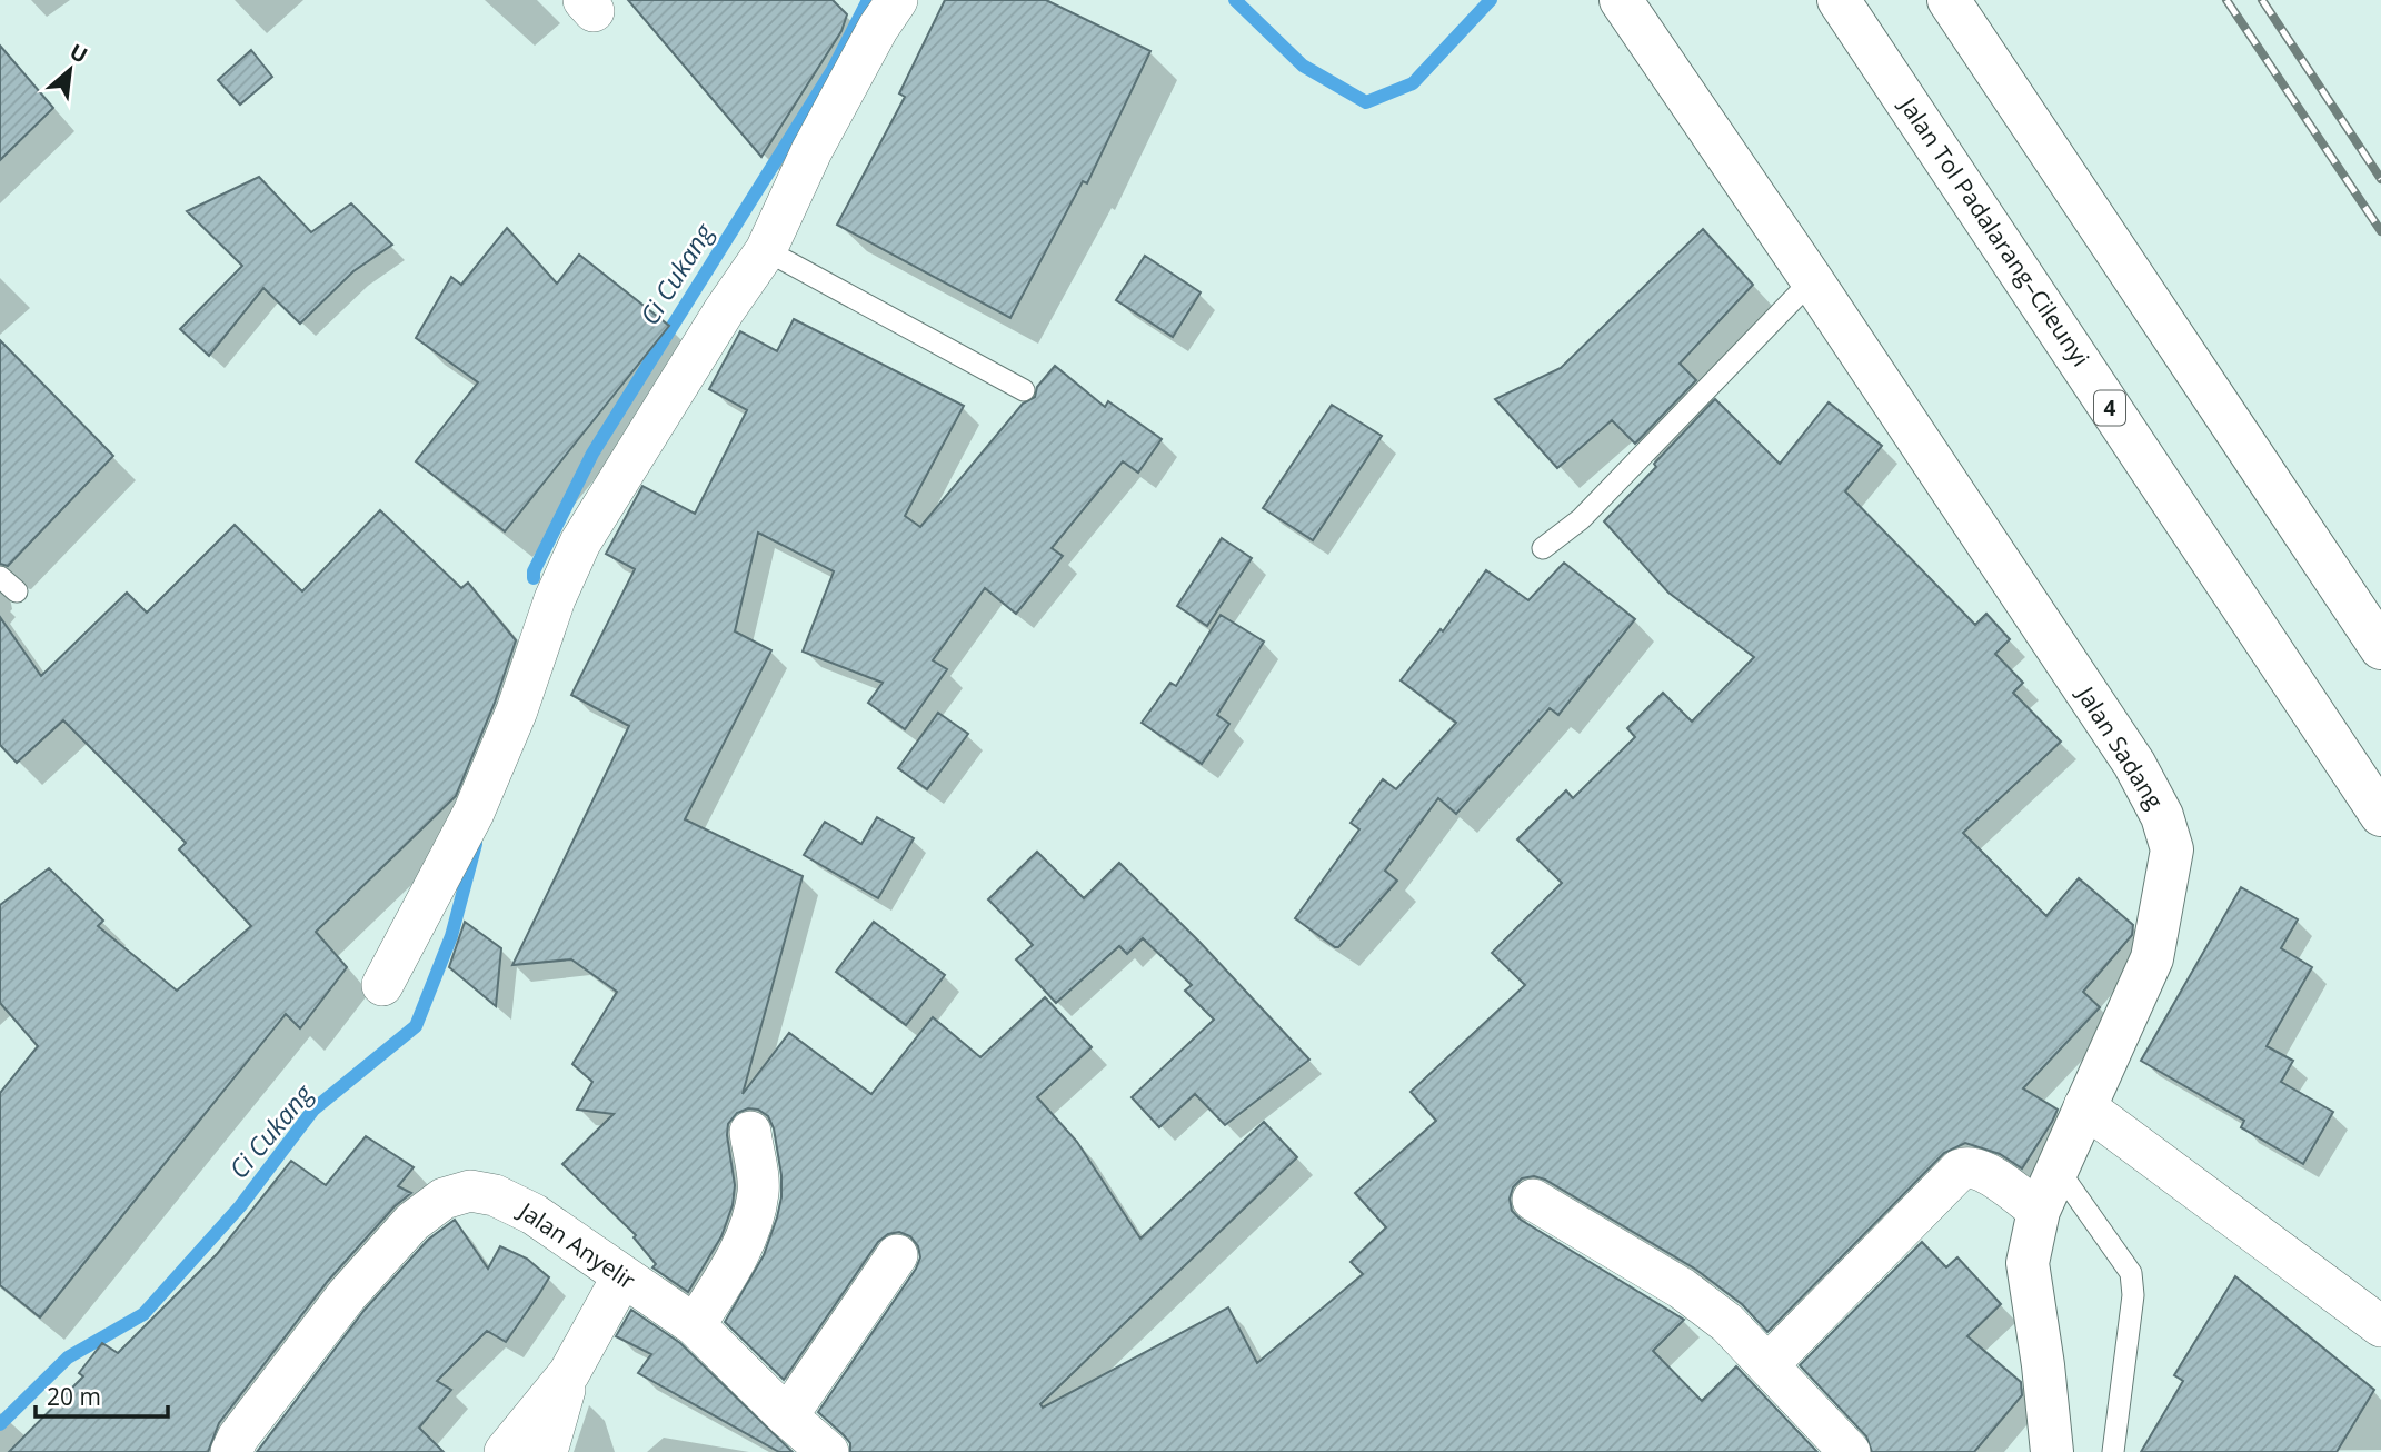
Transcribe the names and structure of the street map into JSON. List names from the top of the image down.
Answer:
{
  "streets": {
    "main road": ["Jalan Tol Padalarang–Cileunyi", "4", "Jalan Sadang"],
    "street": ["Jalan Anyelir"]
  },
  "water": ["Ci Cukang"],
  "scale_bar": "20 m",
  "north": "top right"
}
